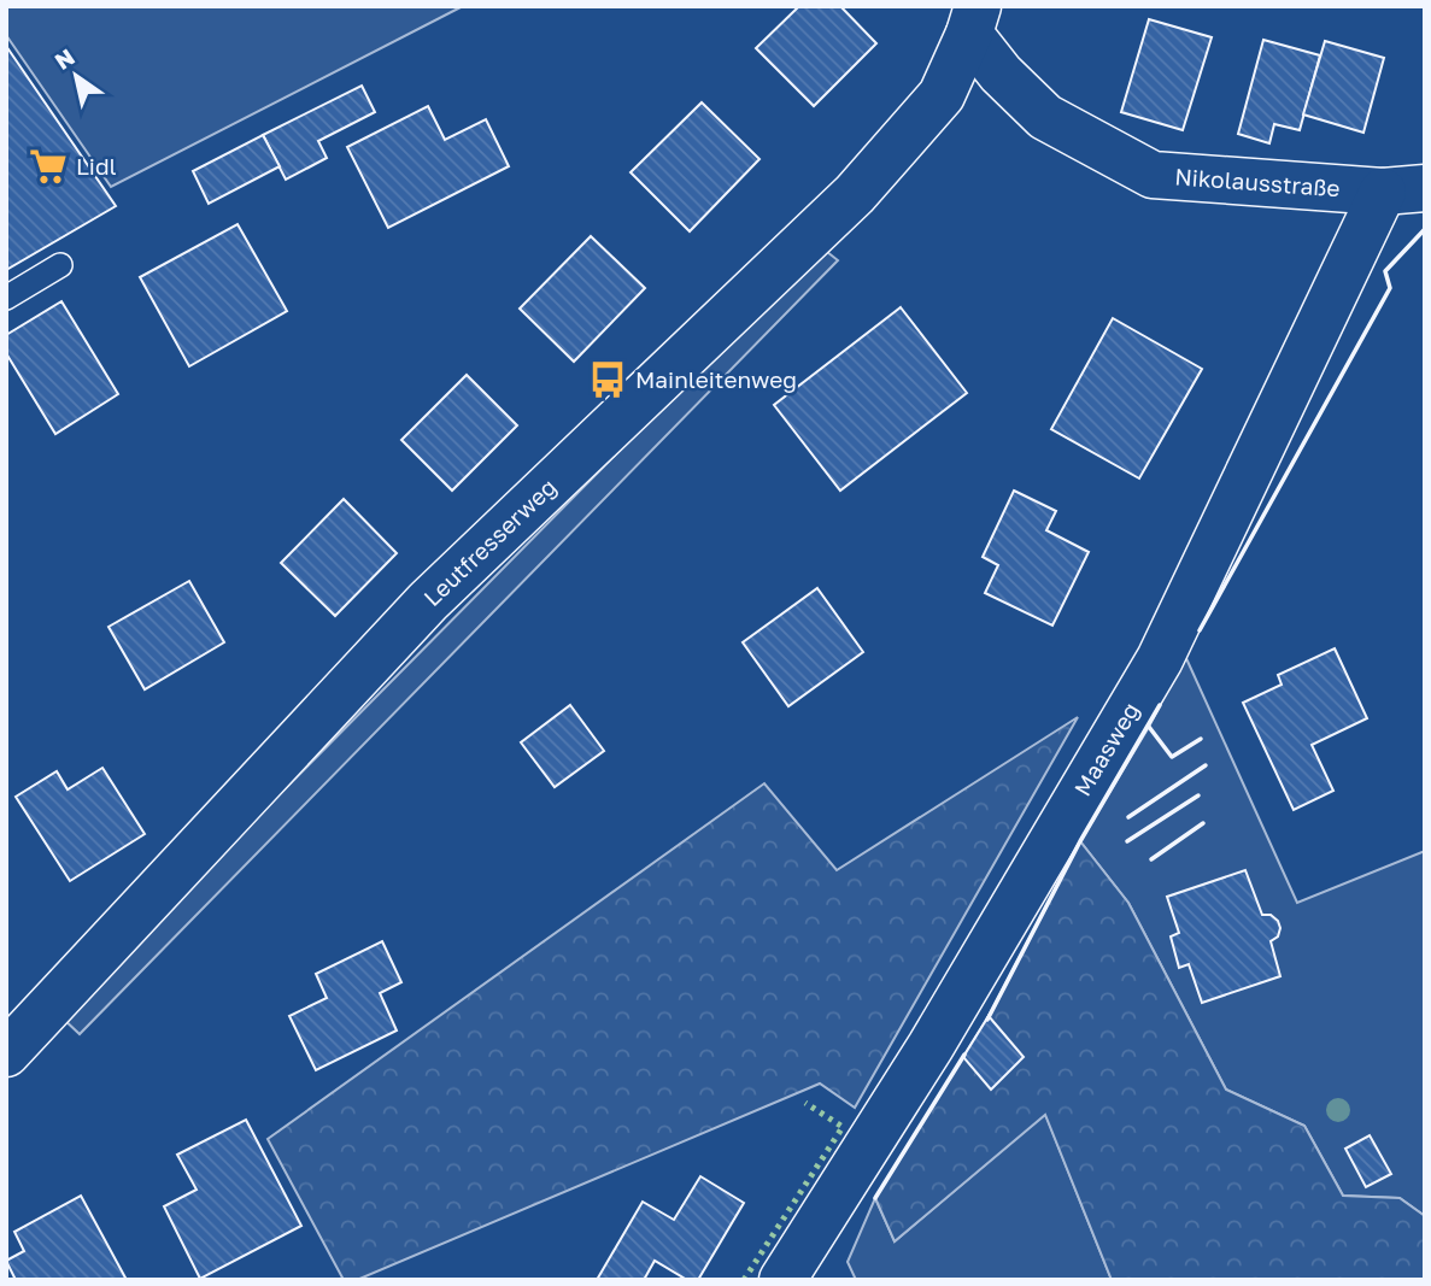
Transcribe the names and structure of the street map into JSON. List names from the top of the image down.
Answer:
{
  "streets": {
    "street": ["Nikolausstraße", "Leutfresserweg", "Maasweg"]
  },
  "crossings": [
    ["Nikolausstraße", "Leutfresserweg"],
    ["Nikolausstraße", "Maasweg"]
  ],
  "places": {
    "supermarket": ["Lidl"],
    "bus stop": ["Mainleitenweg"]
  },
  "north": "top left"
}
